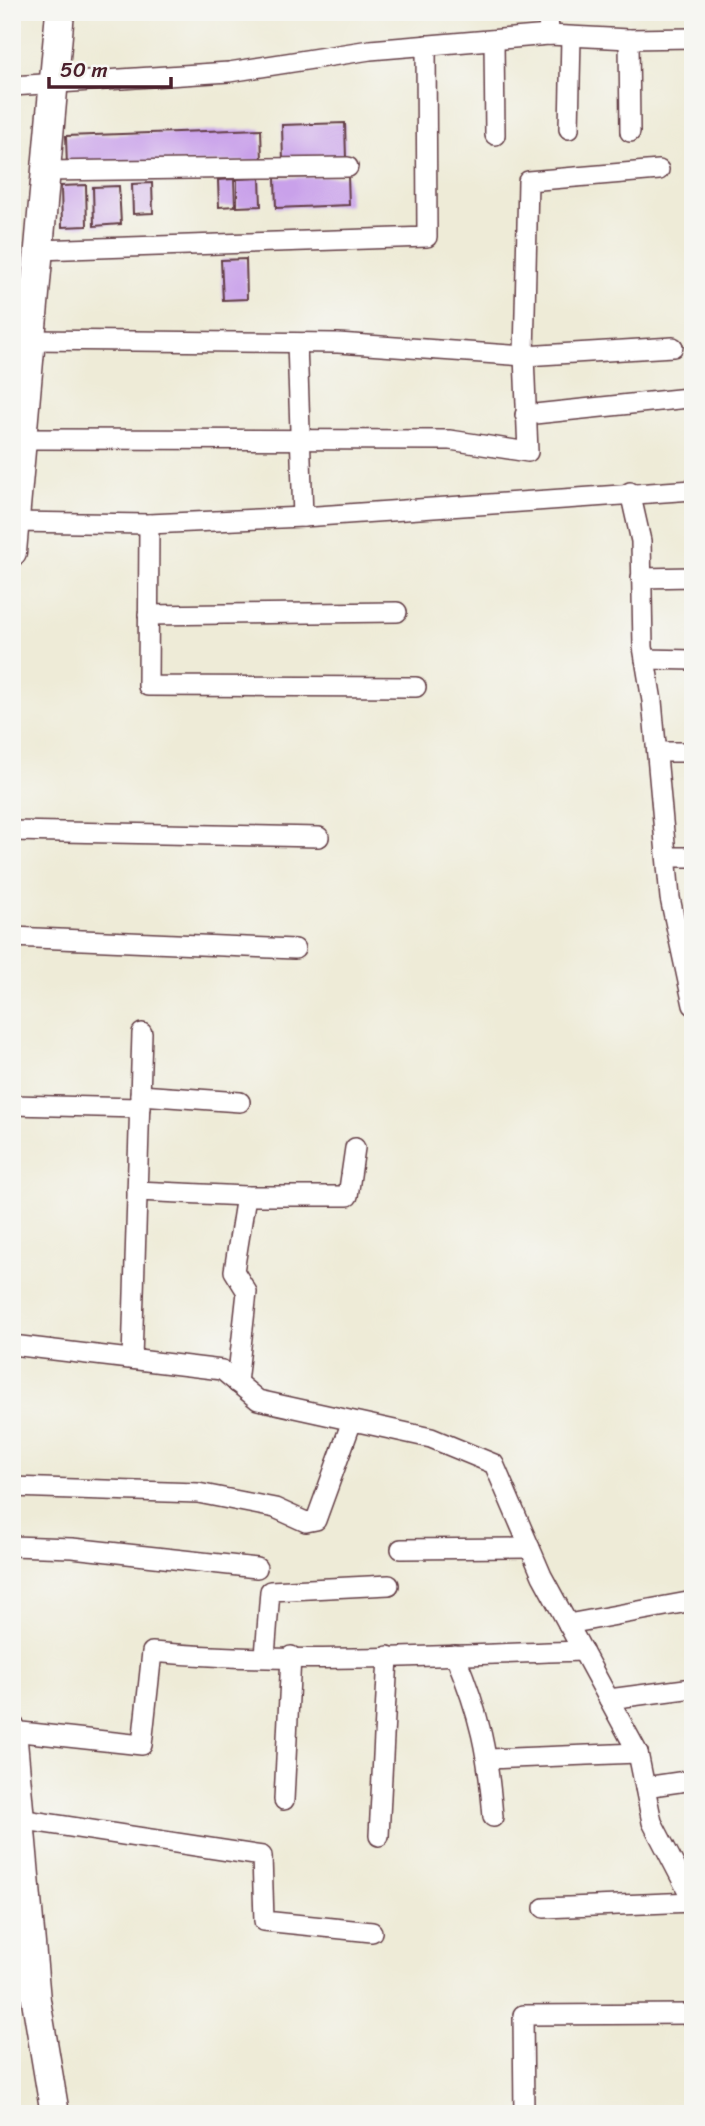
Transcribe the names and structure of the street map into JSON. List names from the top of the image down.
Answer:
{
  "scale_bar": "50 m"
}
